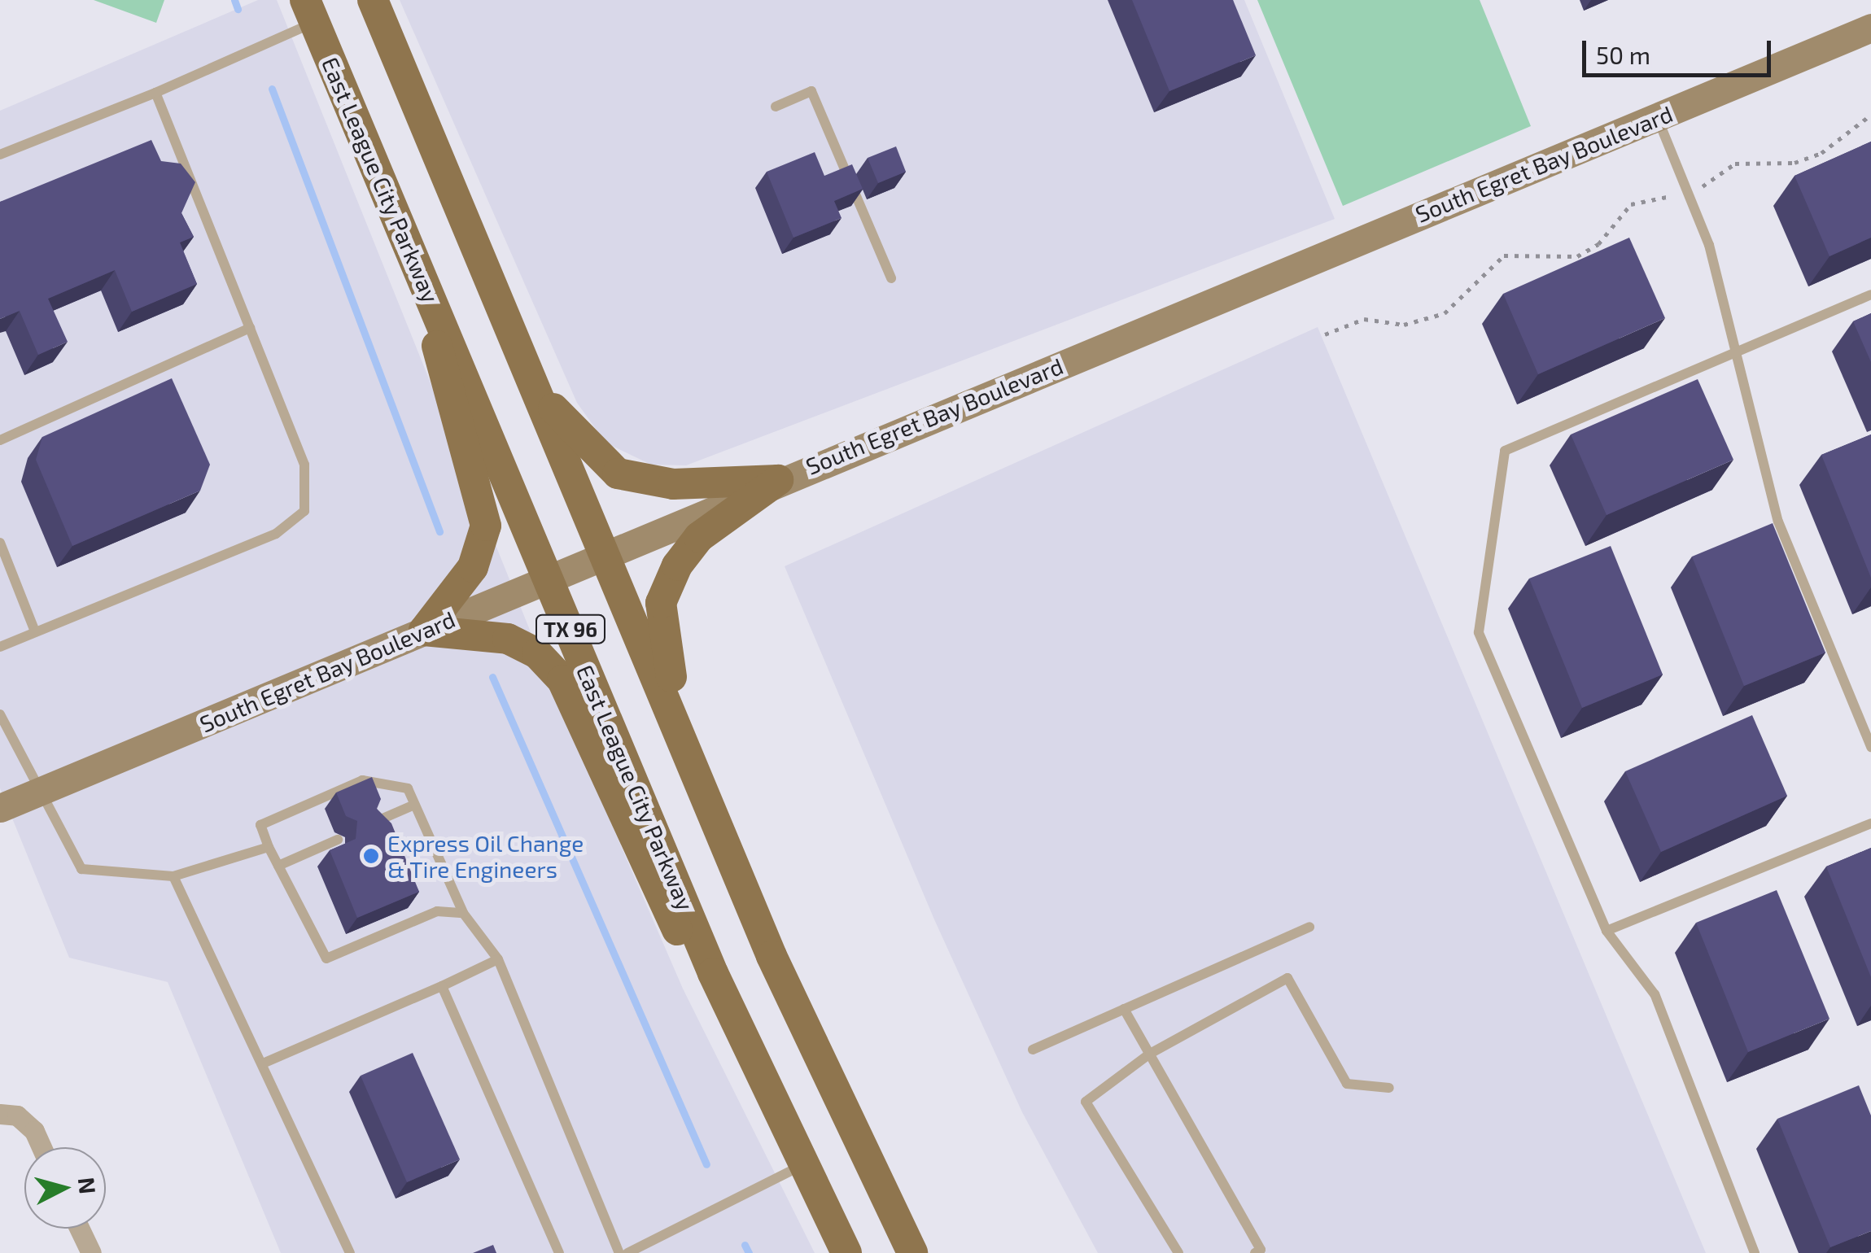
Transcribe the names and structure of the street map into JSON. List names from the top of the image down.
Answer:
{
  "streets": {
    "main road": ["South Egret Bay Boulevard", "East League City Parkway", "TX 96"]
  },
  "crossings": [
    ["South Egret Bay Boulevard", "East League City Parkway"],
    ["South Egret Bay Boulevard", "TX 96"]
  ],
  "places": ["Express Oil Change & Tire Engineers"],
  "scale_bar": "50 m",
  "north": "right"
}
